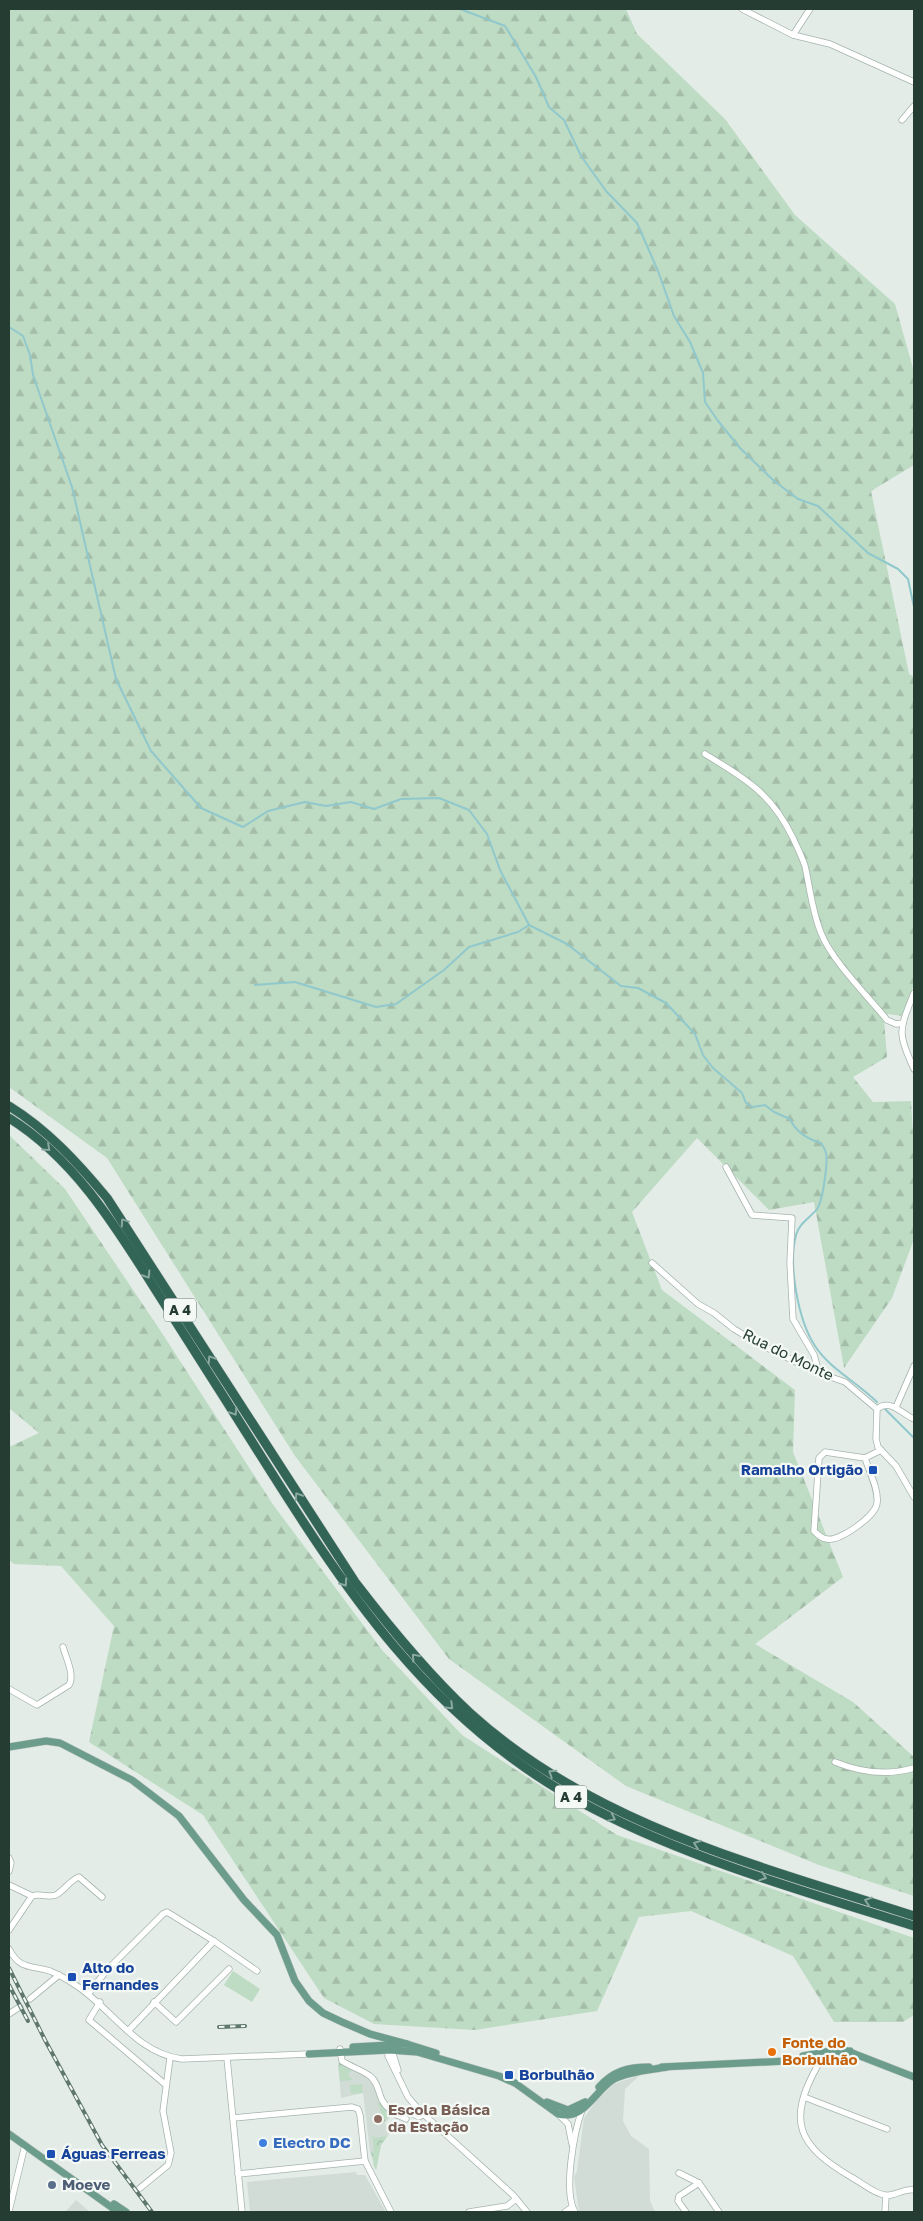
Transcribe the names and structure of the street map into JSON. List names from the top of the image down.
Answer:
{
  "streets": {
    "highway": ["A 4"],
    "street": ["Rua do Monte"]
  },
  "places": {
    "transit": [
      "Ramalho Ortigão",
      "Alto do Fernandes",
      "Borbulhão",
      "Águas Ferreas"
    ],
    "other": [
      "Fonte do Borbulhão",
      "Escola Básica da Estação",
      "Electro DC",
      "Moeve"
    ]
  }
}
